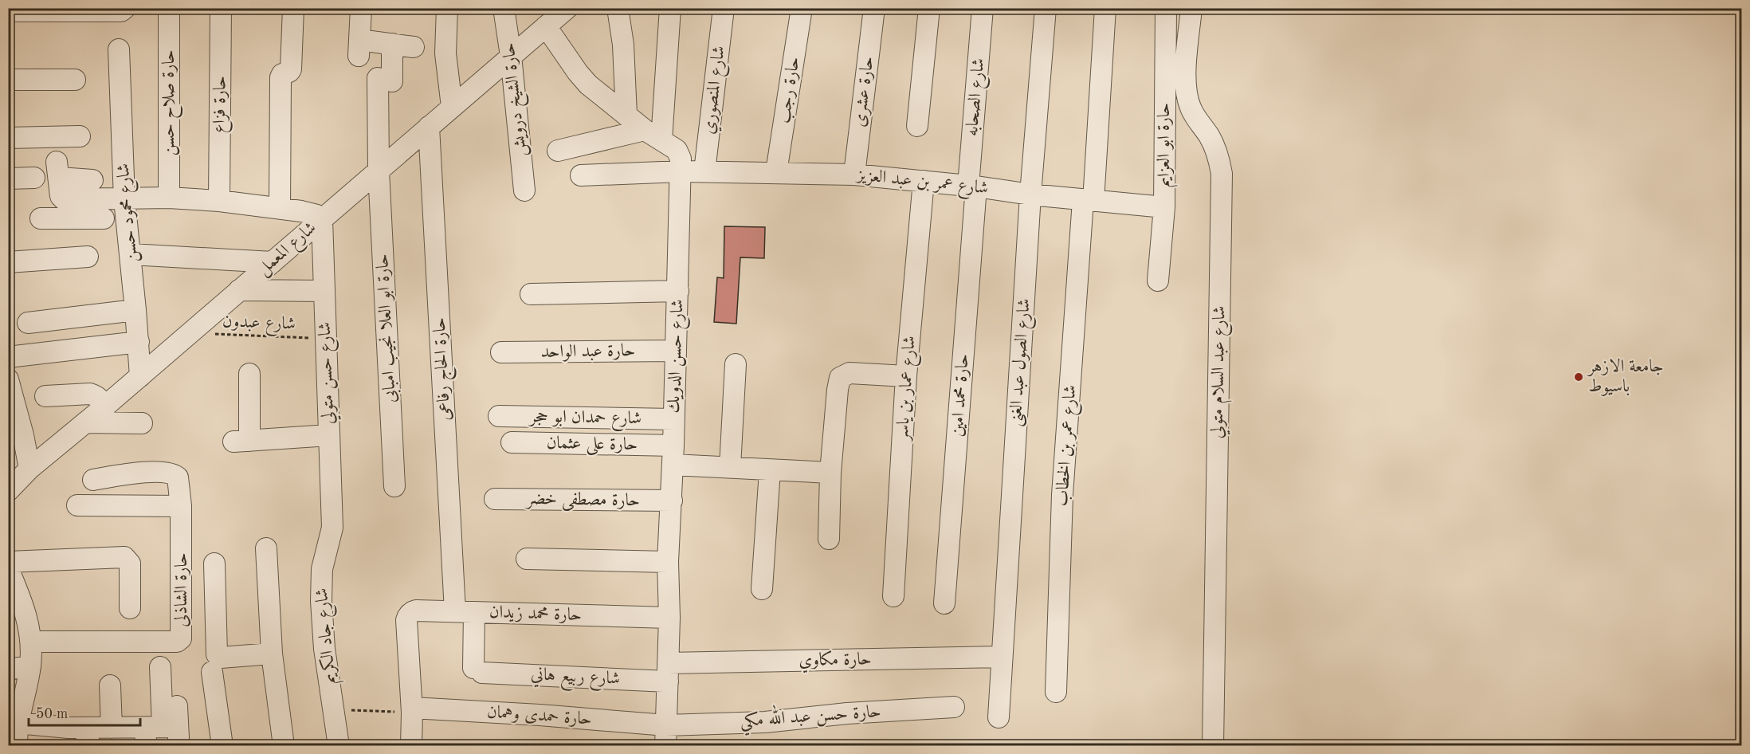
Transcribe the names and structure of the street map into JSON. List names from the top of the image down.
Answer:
{
  "streets": {
    "street": [
      "شارع المنصوري",
      "حارة رجب",
      "حارة عشرى",
      "شارع الصحابه",
      "حارة الشيخ درويش",
      "حارة صلاح حسن",
      "حارة فزاع",
      "حارة ابو العزايم",
      "شارع عمر بن عبد العزيز",
      "شارع محمود حسن",
      "شارع المعمل",
      "حارة ابو العلا نجيب امبابى",
      "حارة عبد الواحد",
      "شارع حسن الدويك",
      "شارع الصول عبد الغنى",
      "حارة الحاج رفاعى",
      "شارع عبد السلام متولي",
      "شارع حسن متولي",
      "شارع عمار بن ياسر",
      "حارة محمد امين",
      "شارع حمدان ابو حجر",
      "حارة على عثمان",
      "شارع عمر بن الخطاب",
      "حارة مصطفى خضر",
      "حارة الشاذلى",
      "حارة محمد زيدان",
      "شارع جاد الكريم",
      "حارة مكاوي",
      "شارع ربيع هاني",
      "حارة حمدى وهمان",
      "حارة حسن عبد الله مكي"
    ],
    "path": ["شارع عبدون"]
  },
  "crossings": [
    ["شارع المنصوري", "شارع عمر بن عبد العزيز"],
    ["حارة رجب", "شارع عمر بن عبد العزيز"],
    ["حارة عشرى", "شارع عمر بن عبد العزيز"],
    ["شارع الصحابه", "شارع عمر بن عبد العزيز"],
    ["شارع الصحابه", "حارة محمد امين"],
    ["حارة الشيخ درويش", "شارع المعمل"],
    ["حارة ابو العزايم", "شارع عمر بن عبد العزيز"],
    ["شارع عمر بن عبد العزيز", "شارع حسن الدويك"],
    ["شارع عمر بن عبد العزيز", "شارع الصول عبد الغنى"],
    ["شارع عمر بن عبد العزيز", "شارع عمار بن ياسر"],
    ["شارع عمر بن عبد العزيز", "حارة محمد امين"],
    ["شارع عمر بن عبد العزيز", "شارع عمر بن الخطاب"],
    ["شارع محمود حسن", "شارع المعمل"],
    ["شارع المعمل", "شارع عبدون"],
    ["شارع المعمل", "حارة ابو العلا نجيب امبابى"],
    ["شارع المعمل", "شارع حسن الدويك"],
    ["شارع المعمل", "حارة الحاج رفاعى"],
    ["شارع المعمل", "شارع حسن متولي"],
    ["شارع عبدون", "شارع حسن متولي"],
    ["حارة عبد الواحد", "شارع حسن الدويك"],
    ["شارع حسن الدويك", "شارع حمدان ابو حجر"],
    ["شارع حسن الدويك", "حارة على عثمان"],
    ["شارع حسن الدويك", "حارة مصطفى خضر"],
    ["شارع حسن الدويك", "حارة محمد زيدان"],
    ["شارع حسن الدويك", "حارة مكاوي"],
    ["شارع حسن الدويك", "شارع ربيع هاني"],
    ["شارع حسن الدويك", "حارة حمدى وهمان"],
    ["شارع حسن الدويك", "حارة حسن عبد الله مكي"],
    ["شارع الصول عبد الغنى", "حارة مكاوي"],
    ["حارة الحاج رفاعى", "حارة محمد زيدان"],
    ["حارة الحاج رفاعى", "شارع ربيع هاني"],
    ["شارع حسن متولي", "شارع جاد الكريم"],
    ["حارة محمد زيدان", "حارة حمدى وهمان"],
    ["حارة مكاوي", "شارع ربيع هاني"],
    ["حارة حمدى وهمان", "حارة حسن عبد الله مكي"]
  ],
  "places": ["جامعة الازهر باسيوط"],
  "scale_bar": "50 m"
}
